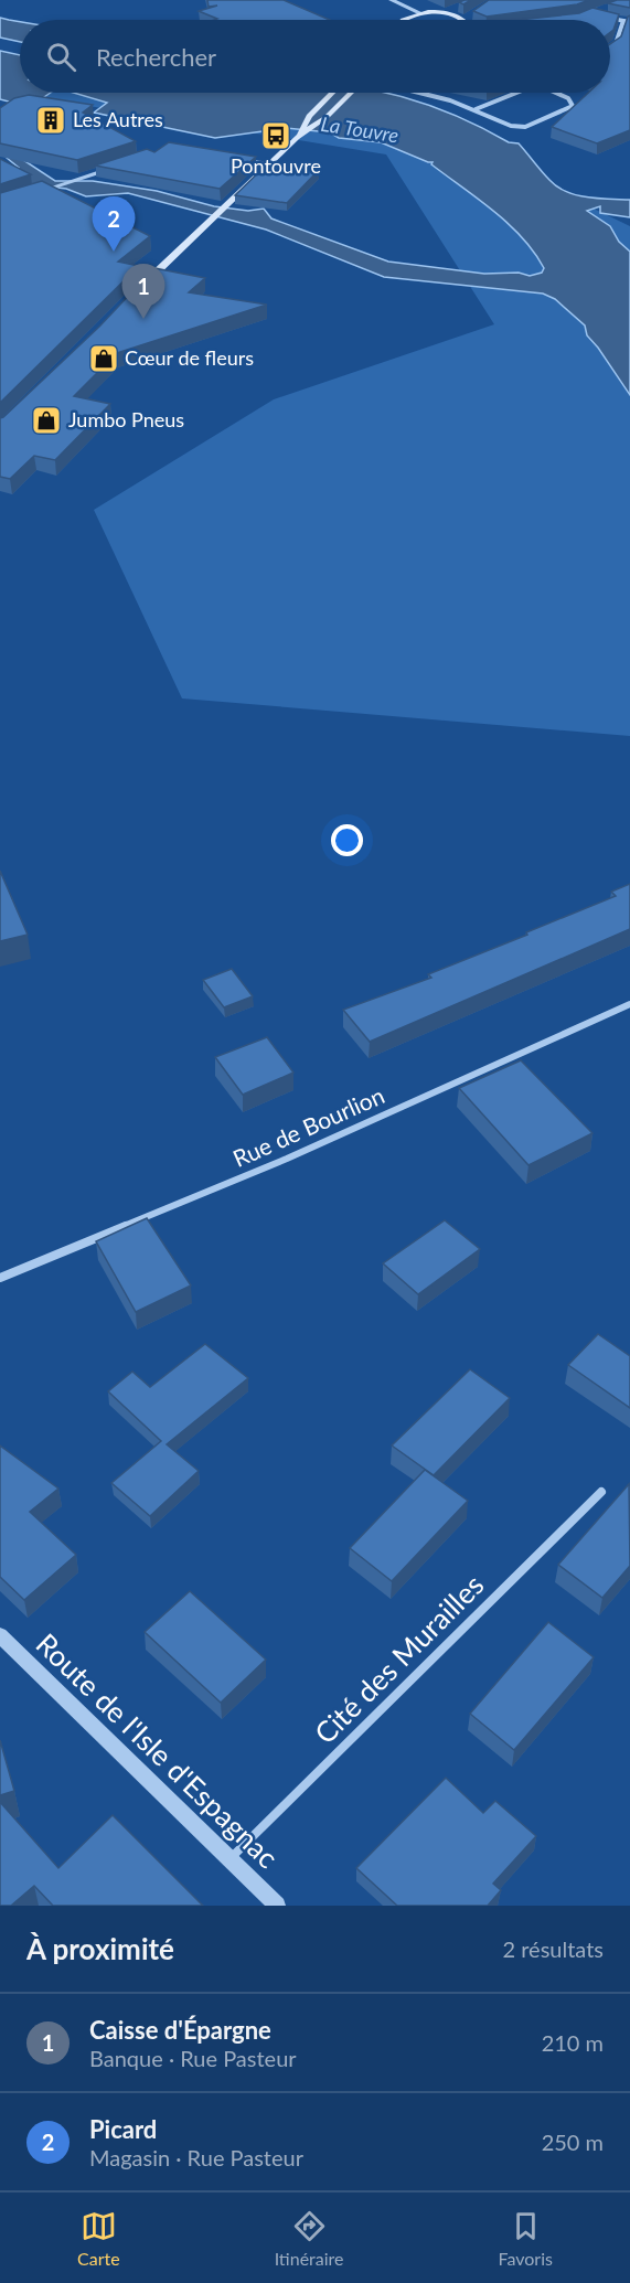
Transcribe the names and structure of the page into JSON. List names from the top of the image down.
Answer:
{
  "streets": {
    "street": ["Rue de Bourlion", "Cité des Murailles", "Route de l'Isle d'Espagnac"]
  },
  "crossings": [
    ["Cité des Murailles", "Route de l'Isle d'Espagnac"]
  ],
  "water": ["La Touvre"],
  "places": {
    "building": ["Les Autres"],
    "bus stop": ["Pontouvre"],
    "shop": ["Cœur de fleurs", "Jumbo Pneus"]
  },
  "page": {
    "search": "Rechercher",
    "pins": ["2", "1"],
    "heading": ["À proximité", "2 résultats"],
    "list": [
      {
        "mark": "1",
        "name": "Caisse d'Épargne",
        "note": "Banque · Rue Pasteur",
        "value": "210 m"
      },
      {
        "mark": "2",
        "name": "Picard",
        "note": "Magasin · Rue Pasteur",
        "value": "250 m"
      }
    ],
    "nav": ["Carte", "Itinéraire", "Favoris"]
  }
}
